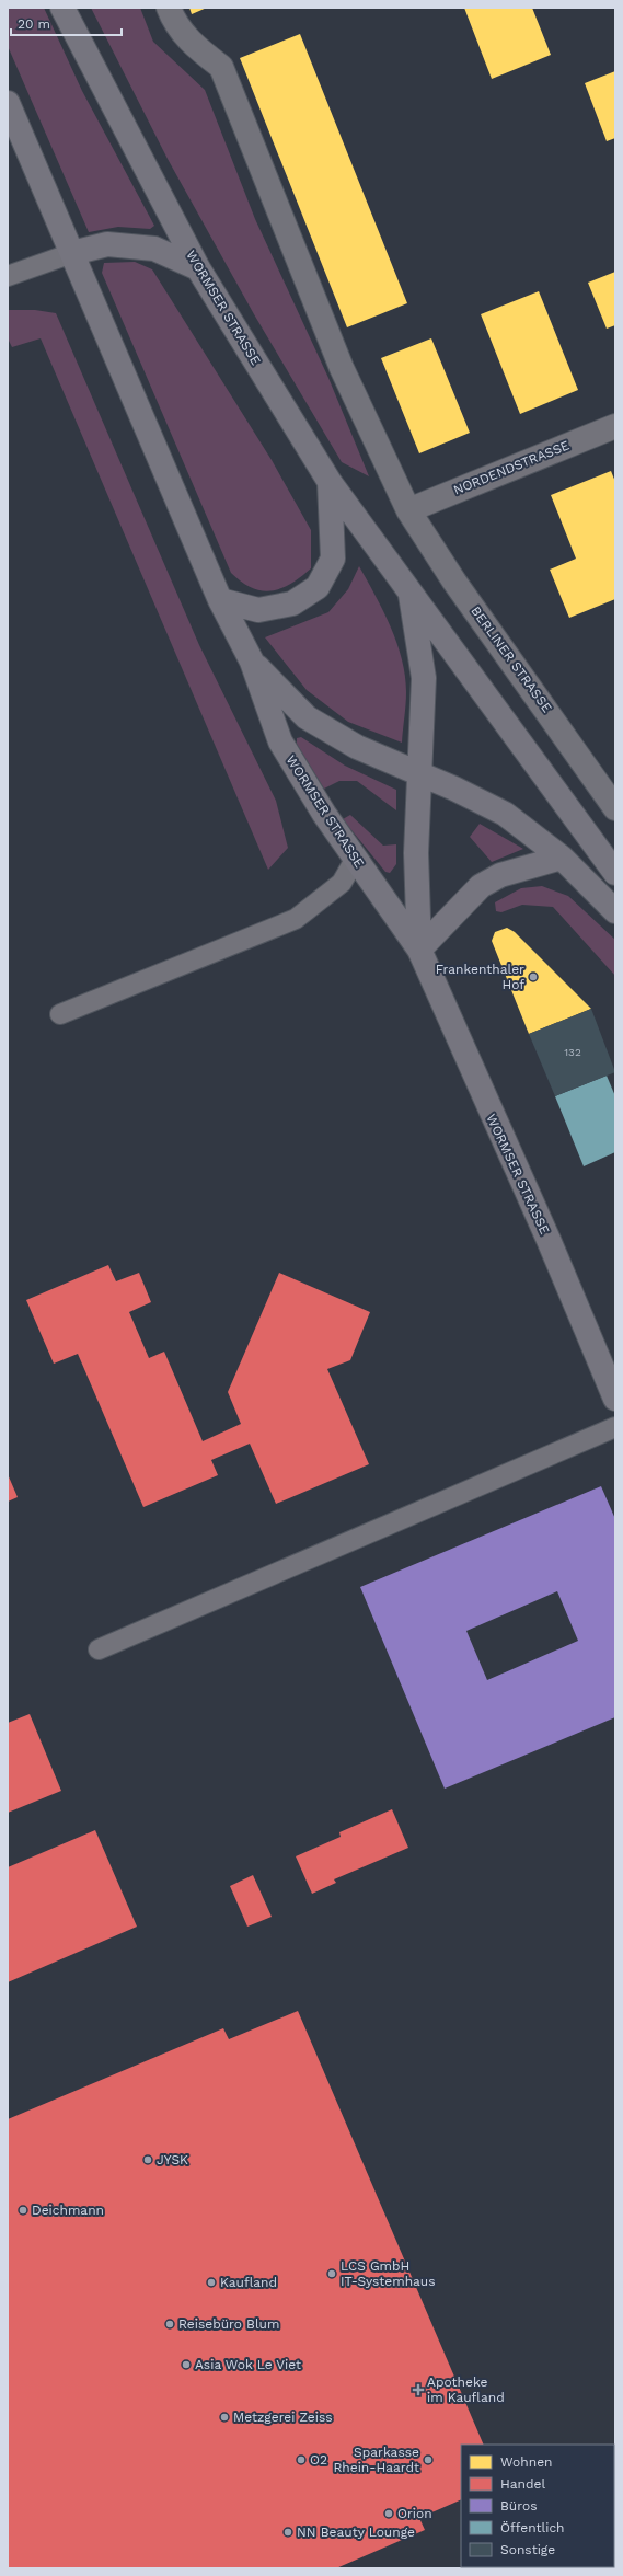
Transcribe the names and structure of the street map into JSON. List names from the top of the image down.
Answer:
{
  "streets": {
    "main road": ["WORMSER STRASSE"],
    "street": ["NORDENDSTRASSE", "BERLINER STRASSE"]
  },
  "crossings": [
    ["NORDENDSTRASSE", "BERLINER STRASSE"]
  ],
  "places": {
    "other": [
      "Frankenthaler Hof",
      "JYSK",
      "Deichmann",
      "LCS GmbH IT-Systemhaus",
      "Kaufland",
      "Reisebüro Blum",
      "Asia Wok Le Viet",
      "Metzgerei Zeiss",
      "O2",
      "Sparkasse Rhein-Haardt",
      "Orion",
      "NN Beauty Lounge"
    ],
    "health": ["Apotheke im Kaufland"]
  },
  "house_numbers": ["132"],
  "legend": [
    "Wohnen",
    "Handel",
    "Büros",
    "Öffentlich",
    "Sonstige"
  ],
  "scale_bar": "20 m"
}
